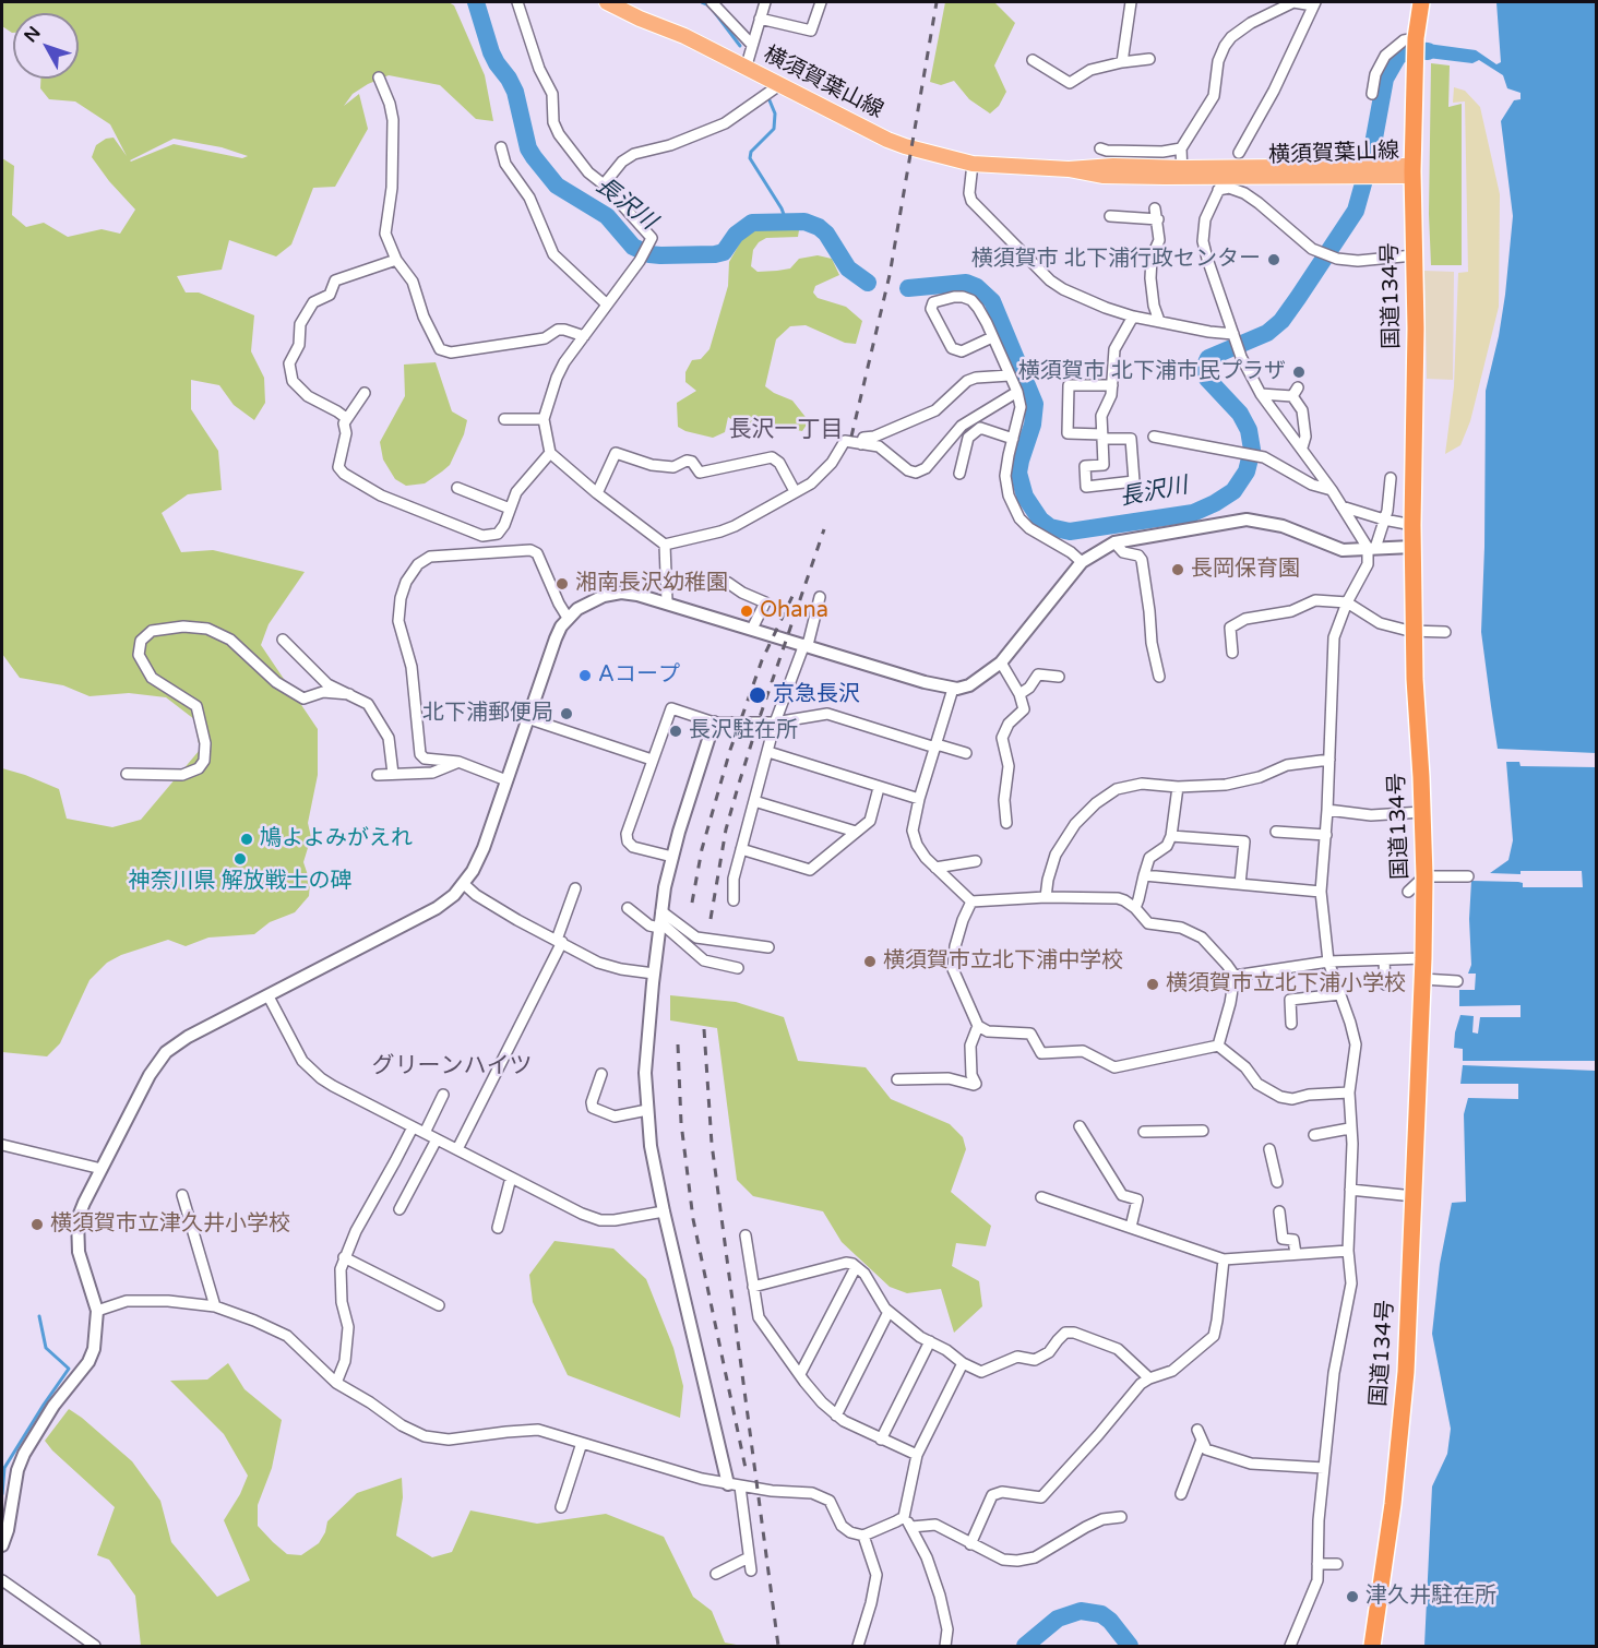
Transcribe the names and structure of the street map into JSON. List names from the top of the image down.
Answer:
{
  "streets": {
    "highway": ["国道134号"],
    "main road": ["横須賀葉山線"]
  },
  "crossings": [
    ["横須賀葉山線", "国道134号"]
  ],
  "districts": ["長沢一丁目", "グリーンハイツ"],
  "water": ["長沢川"],
  "places": [
    "横須賀市 北下浦行政センター",
    "横須賀市 北下浦市民プラザ",
    "長岡保育園",
    "湘南長沢幼稚園",
    "Ohana",
    "Aコープ",
    "京急長沢",
    "北下浦郵便局",
    "長沢駐在所",
    "鳩よよみがえれ",
    "神奈川県 解放戦士の碑",
    "横須賀市立北下浦中学校",
    "横須賀市立北下浦小学校",
    "横須賀市立津久井小学校",
    "津久井駐在所"
  ],
  "north": "top left"
}
